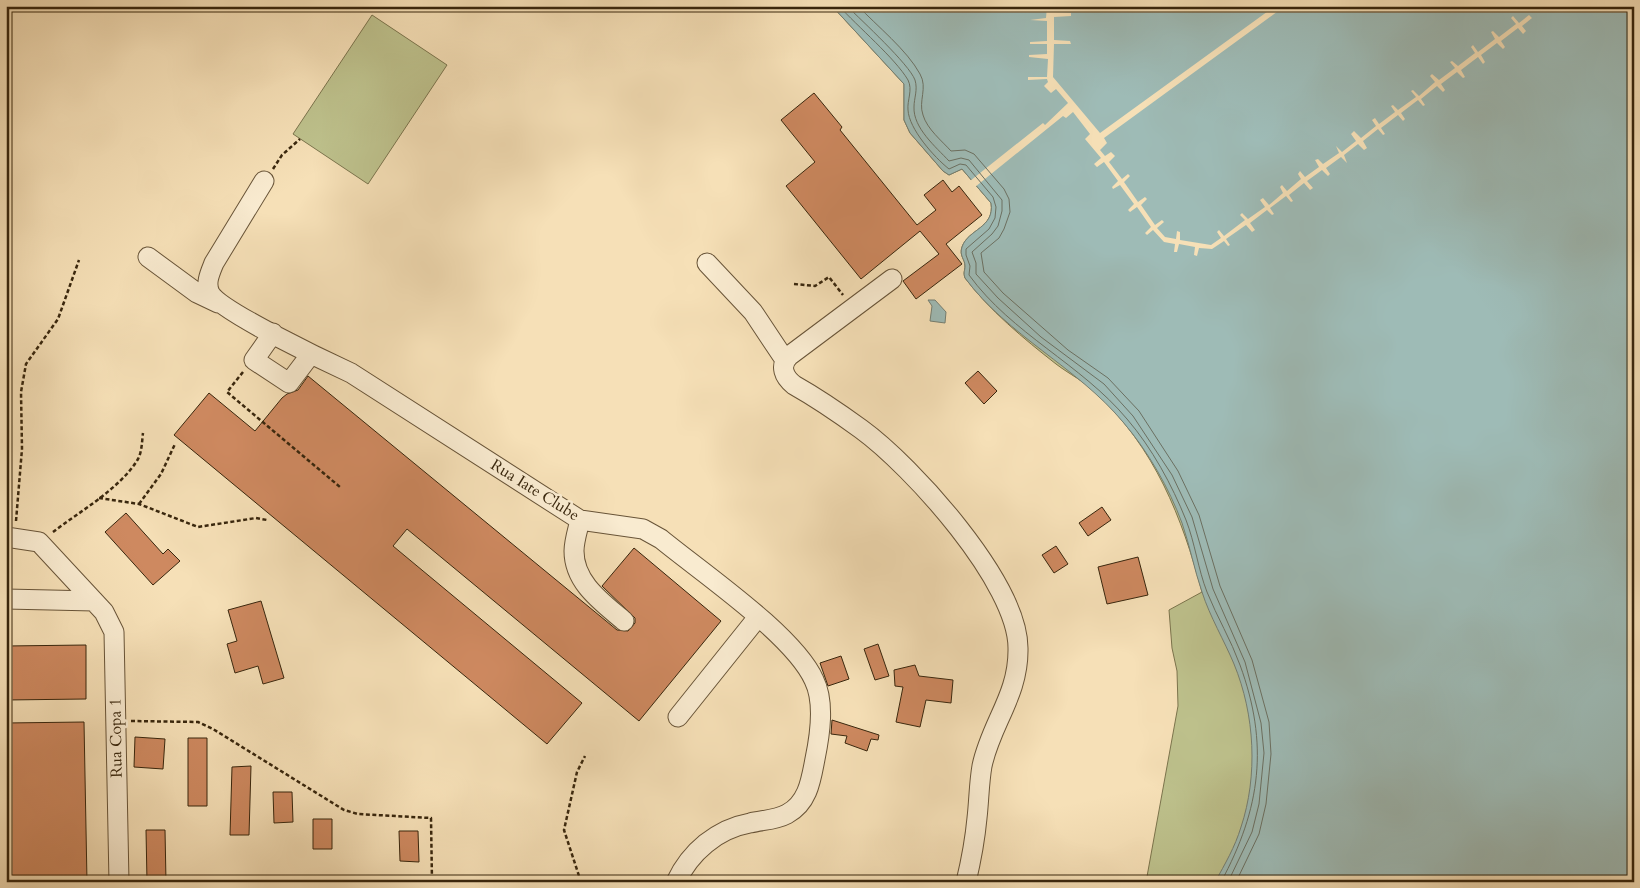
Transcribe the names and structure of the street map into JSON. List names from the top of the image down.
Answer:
{
  "streets": {
    "street": ["Rua Iate Clube", "Rua Copa 1"]
  }
}
